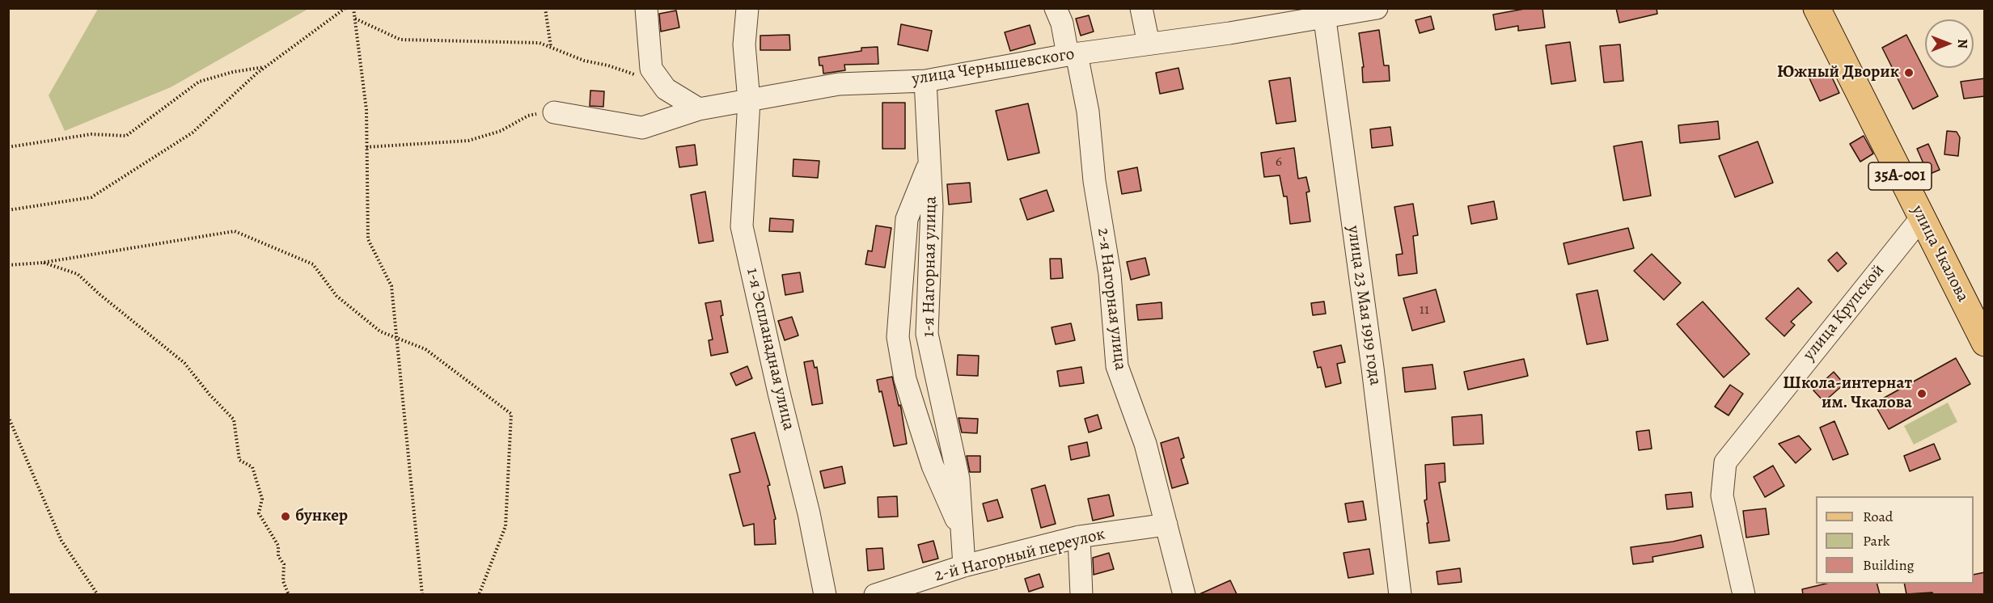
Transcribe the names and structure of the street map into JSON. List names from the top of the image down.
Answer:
{
  "streets": {
    "main road": ["35А-001", "улица Чкалова"],
    "street": [
      "улица Чернышевского",
      "1-я Нагорная улица",
      "2-я Нагорная улица",
      "улица 23 Мая 1919 года",
      "улица Крупской",
      "1-я Эспланадная улица",
      "2-й Нагорный переулок"
    ]
  },
  "crossings": [
    ["улица Чернышевского", "1-я Нагорная улица"],
    ["улица Чернышевского", "2-я Нагорная улица"],
    ["улица Чернышевского", "улица 23 Мая 1919 года"],
    ["улица Чернышевского", "1-я Эспланадная улица"],
    ["улица Чкалова", "улица Крупской"],
    ["1-я Нагорная улица", "2-й Нагорный переулок"],
    ["2-я Нагорная улица", "2-й Нагорный переулок"]
  ],
  "places": ["Южный Дворик", "Школа-интернат им. Чкалова", "бункер"],
  "house_numbers": ["6", "11"],
  "legend": ["Road", "Park", "Building"],
  "north": "right"
}
